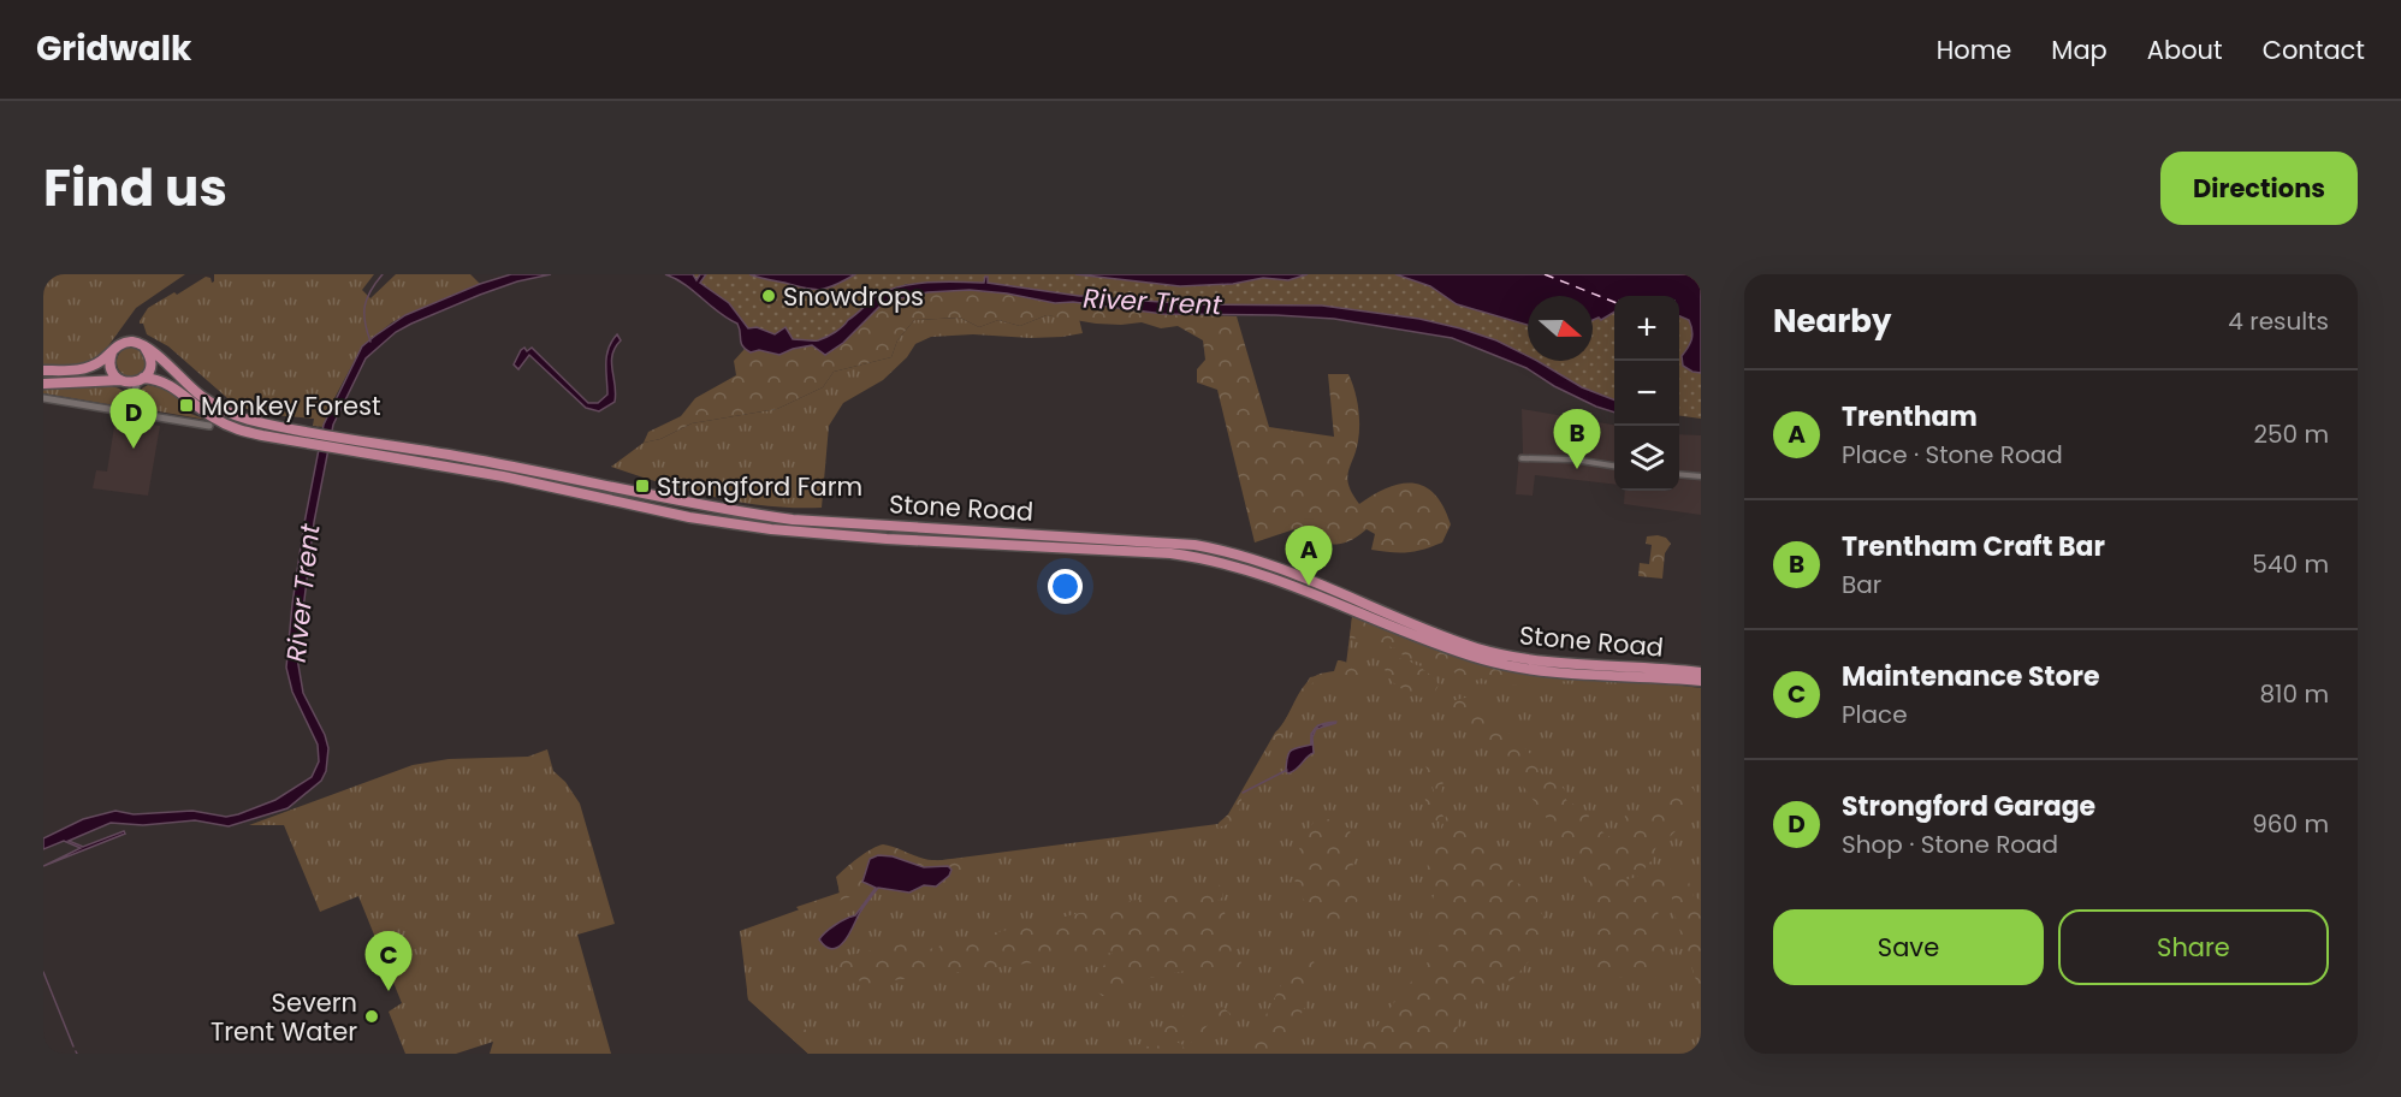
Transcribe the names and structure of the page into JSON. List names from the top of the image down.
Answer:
{
  "streets": {
    "highway": ["Stone Road"]
  },
  "water": ["River Trent"],
  "places": {
    "other": ["Snowdrops", "Severn Trent Water"],
    "transit": ["Monkey Forest", "Strongford Farm"]
  },
  "north": "right",
  "page": {
    "header": "Gridwalk",
    "nav": [
      "Home",
      "Map",
      "About",
      "Contact"
    ],
    "title": "Find us",
    "buttons": [
      "Directions",
      ["Save", "Share"]
    ],
    "heading": ["Nearby", "4 results"],
    "map_buttons": ["+", "−"],
    "list": [
      {
        "mark": "A",
        "name": "Trentham",
        "note": "Place · Stone Road",
        "value": "250 m"
      },
      {
        "mark": "B",
        "name": "Trentham Craft Bar",
        "note": "Bar",
        "value": "540 m"
      },
      {
        "mark": "C",
        "name": "Maintenance Store",
        "note": "Place",
        "value": "810 m"
      },
      {
        "mark": "D",
        "name": "Strongford Garage",
        "note": "Shop · Stone Road",
        "value": "960 m"
      }
    ],
    "pins": [
      "D",
      "B",
      "A",
      "C"
    ]
  }
}
